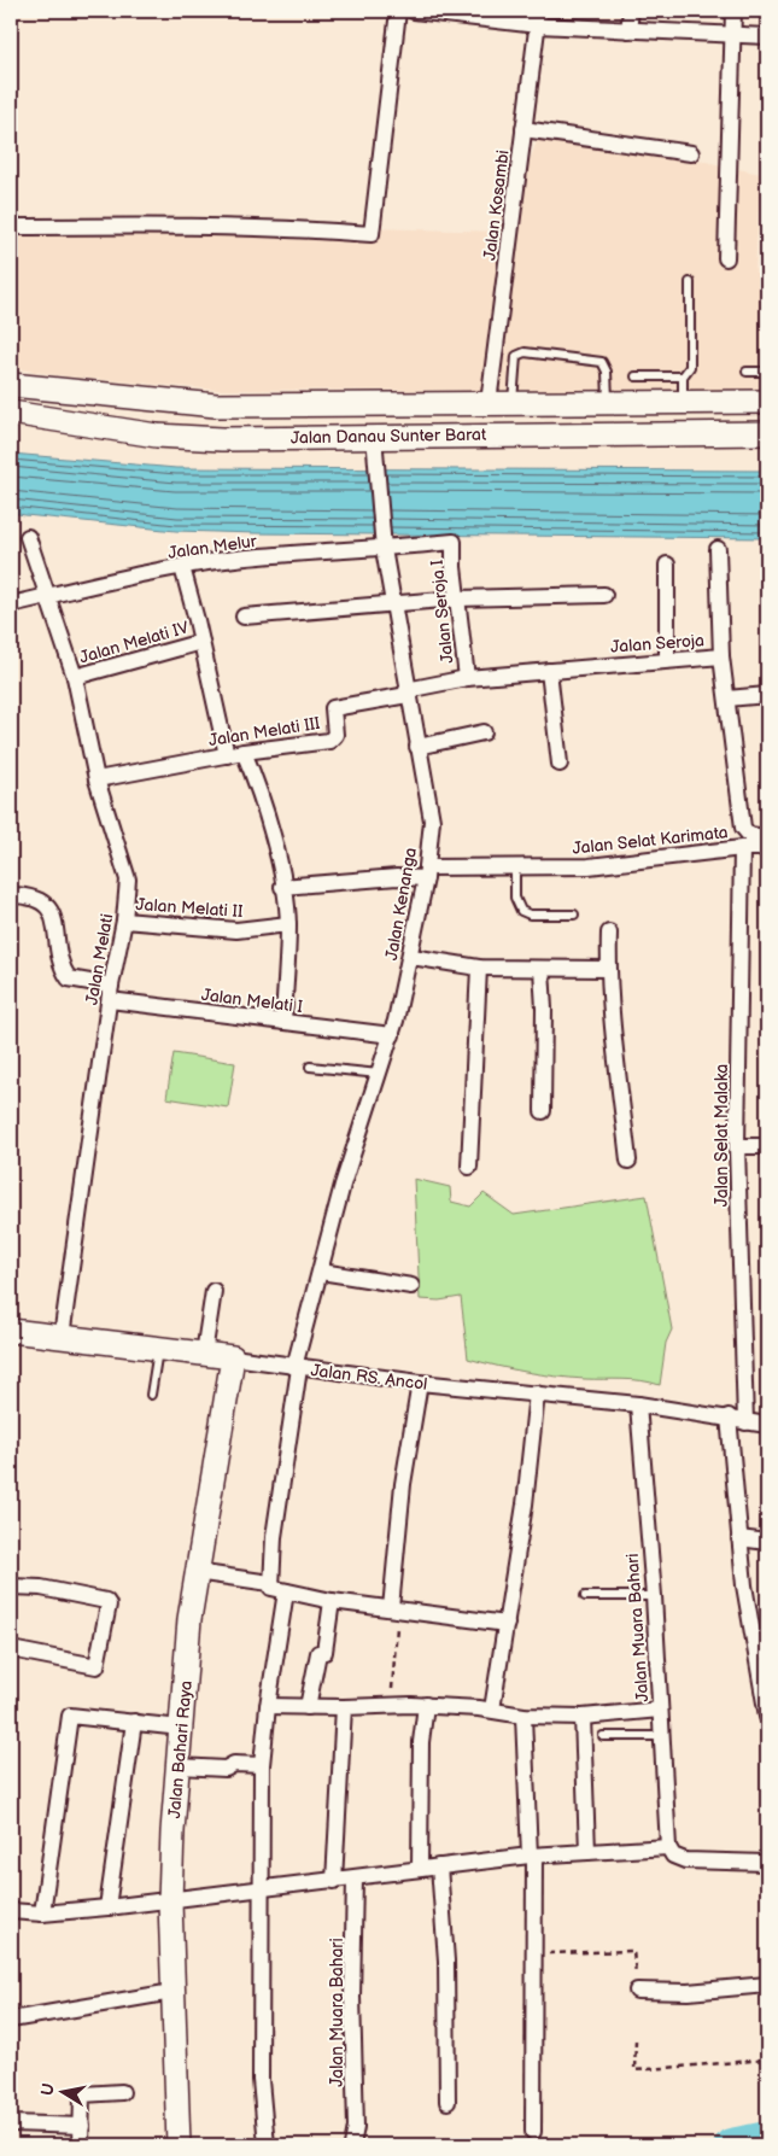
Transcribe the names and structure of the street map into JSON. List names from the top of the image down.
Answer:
{
  "streets": {
    "main road": ["Jalan Danau Sunter Barat", "Jalan RS. Ancol", "Jalan Bahari Raya"],
    "street": [
      "Jalan Kosambi",
      "Jalan Melur",
      "Jalan Seroja I",
      "Jalan Melati IV",
      "Jalan Seroja",
      "Jalan Melati III",
      "Jalan Selat Karimata",
      "Jalan Kenanga",
      "Jalan Melati II",
      "Jalan Melati",
      "Jalan Melati I",
      "Jalan Selat Malaka",
      "Jalan Muara Bahari"
    ]
  },
  "crossings": [
    ["Jalan Kosambi", "Jalan Danau Sunter Barat"],
    ["Jalan Danau Sunter Barat", "Jalan Kenanga"],
    ["Jalan Melur", "Jalan Seroja I"],
    ["Jalan Melur", "Jalan Kenanga"],
    ["Jalan Melur", "Jalan Melati"],
    ["Jalan Seroja I", "Jalan Seroja"],
    ["Jalan Melati IV", "Jalan Melati"],
    ["Jalan Seroja", "Jalan Melati III"],
    ["Jalan Seroja", "Jalan Selat Karimata"],
    ["Jalan Seroja", "Jalan Kenanga"],
    ["Jalan Melati III", "Jalan Kenanga"],
    ["Jalan Melati III", "Jalan Melati"],
    ["Jalan Selat Karimata", "Jalan Kenanga"],
    ["Jalan Selat Karimata", "Jalan Selat Malaka"],
    ["Jalan Kenanga", "Jalan Melati I"],
    ["Jalan Kenanga", "Jalan RS. Ancol"],
    ["Jalan Melati II", "Jalan Melati"],
    ["Jalan Melati", "Jalan Melati I"],
    ["Jalan Melati", "Jalan RS. Ancol"],
    ["Jalan Selat Malaka", "Jalan RS. Ancol"],
    ["Jalan RS. Ancol", "Jalan Muara Bahari"],
    ["Jalan RS. Ancol", "Jalan Bahari Raya"]
  ],
  "north": "left"
}
